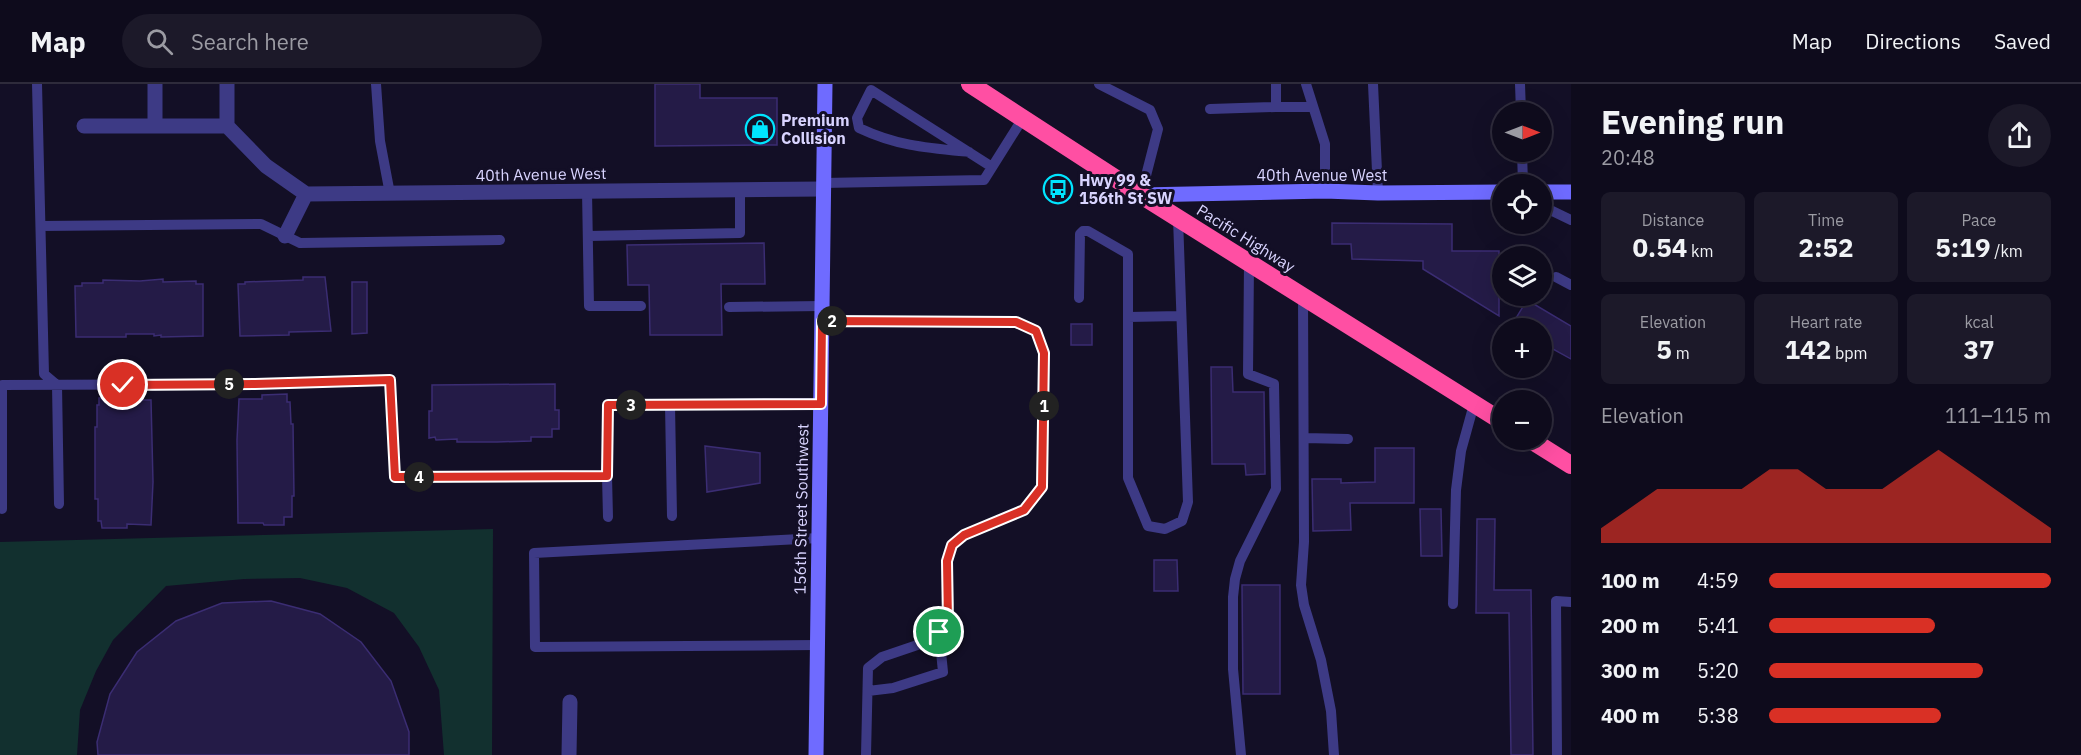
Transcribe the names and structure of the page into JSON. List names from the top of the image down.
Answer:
{
  "streets": {
    "highway": ["Pacific Highway"],
    "street": ["40th Avenue West", "156th Street Southwest"]
  },
  "crossings": [
    ["40th Avenue West", "Pacific Highway"],
    ["40th Avenue West", "156th Street Southwest"]
  ],
  "places": {
    "shop": ["Premium Collision"],
    "bus stop": ["Hwy 99 & 156th St SW"]
  },
  "north": "right",
  "page": {
    "header": "Map",
    "search": "Search here",
    "nav": ["Map", "Directions", "Saved"],
    "heading": ["Evening run", "20:48"],
    "map_buttons": ["+", "−"],
    "stats": [
      ["Distance", "0.54 km"],
      ["Time", "2:52"],
      ["Pace", "5:19 /km"],
      ["Elevation", "5 m"],
      ["Heart rate", "142 bpm"],
      ["kcal", "37"]
    ],
    "pins": [
      "2",
      "5",
      "3",
      "1",
      "4"
    ],
    "chart": ["Elevation", "111–115 m"],
    "list": [
      {
        "name": "100 m",
        "note": "4:59"
      },
      {
        "name": "200 m",
        "note": "5:41"
      },
      {
        "name": "300 m",
        "note": "5:20"
      },
      {
        "name": "400 m",
        "note": "5:38"
      }
    ]
  }
}
